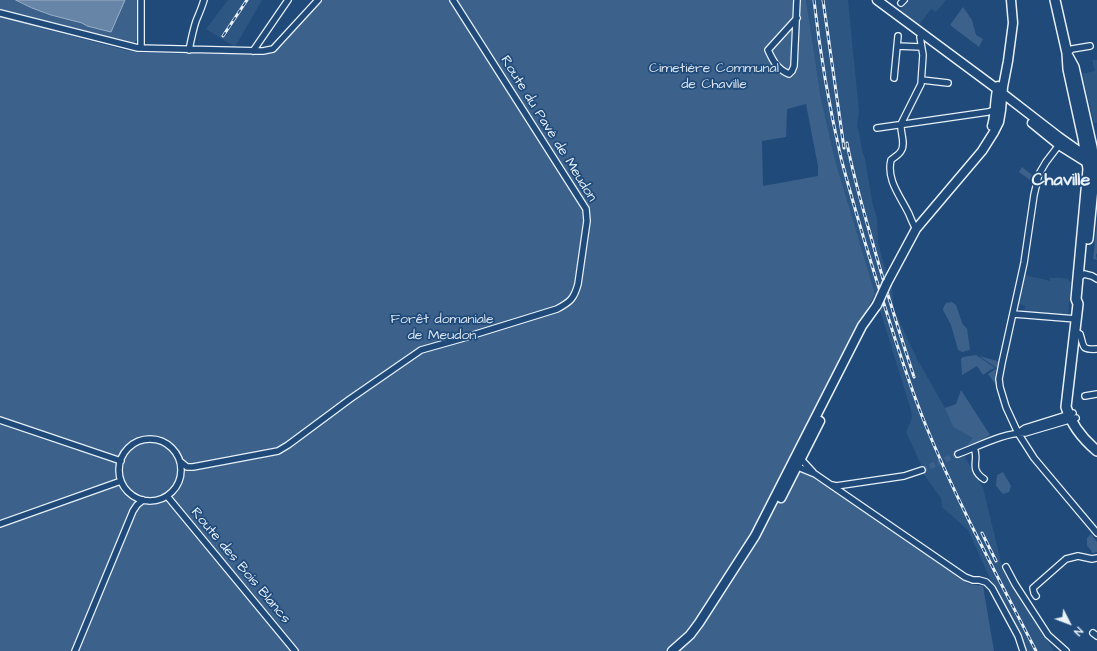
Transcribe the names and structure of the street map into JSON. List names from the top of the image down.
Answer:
{
  "streets": {
    "street": ["Route du Pavé de Meudon", "Route des Bois Blancs"]
  },
  "crossings": [
    ["Route du Pavé de Meudon", "Route des Bois Blancs"]
  ],
  "districts": ["Chaville"],
  "parks": ["Cimetière Communal de Chaville", "Forêt domaniale de Meudon"],
  "north": "bottom right"
}
